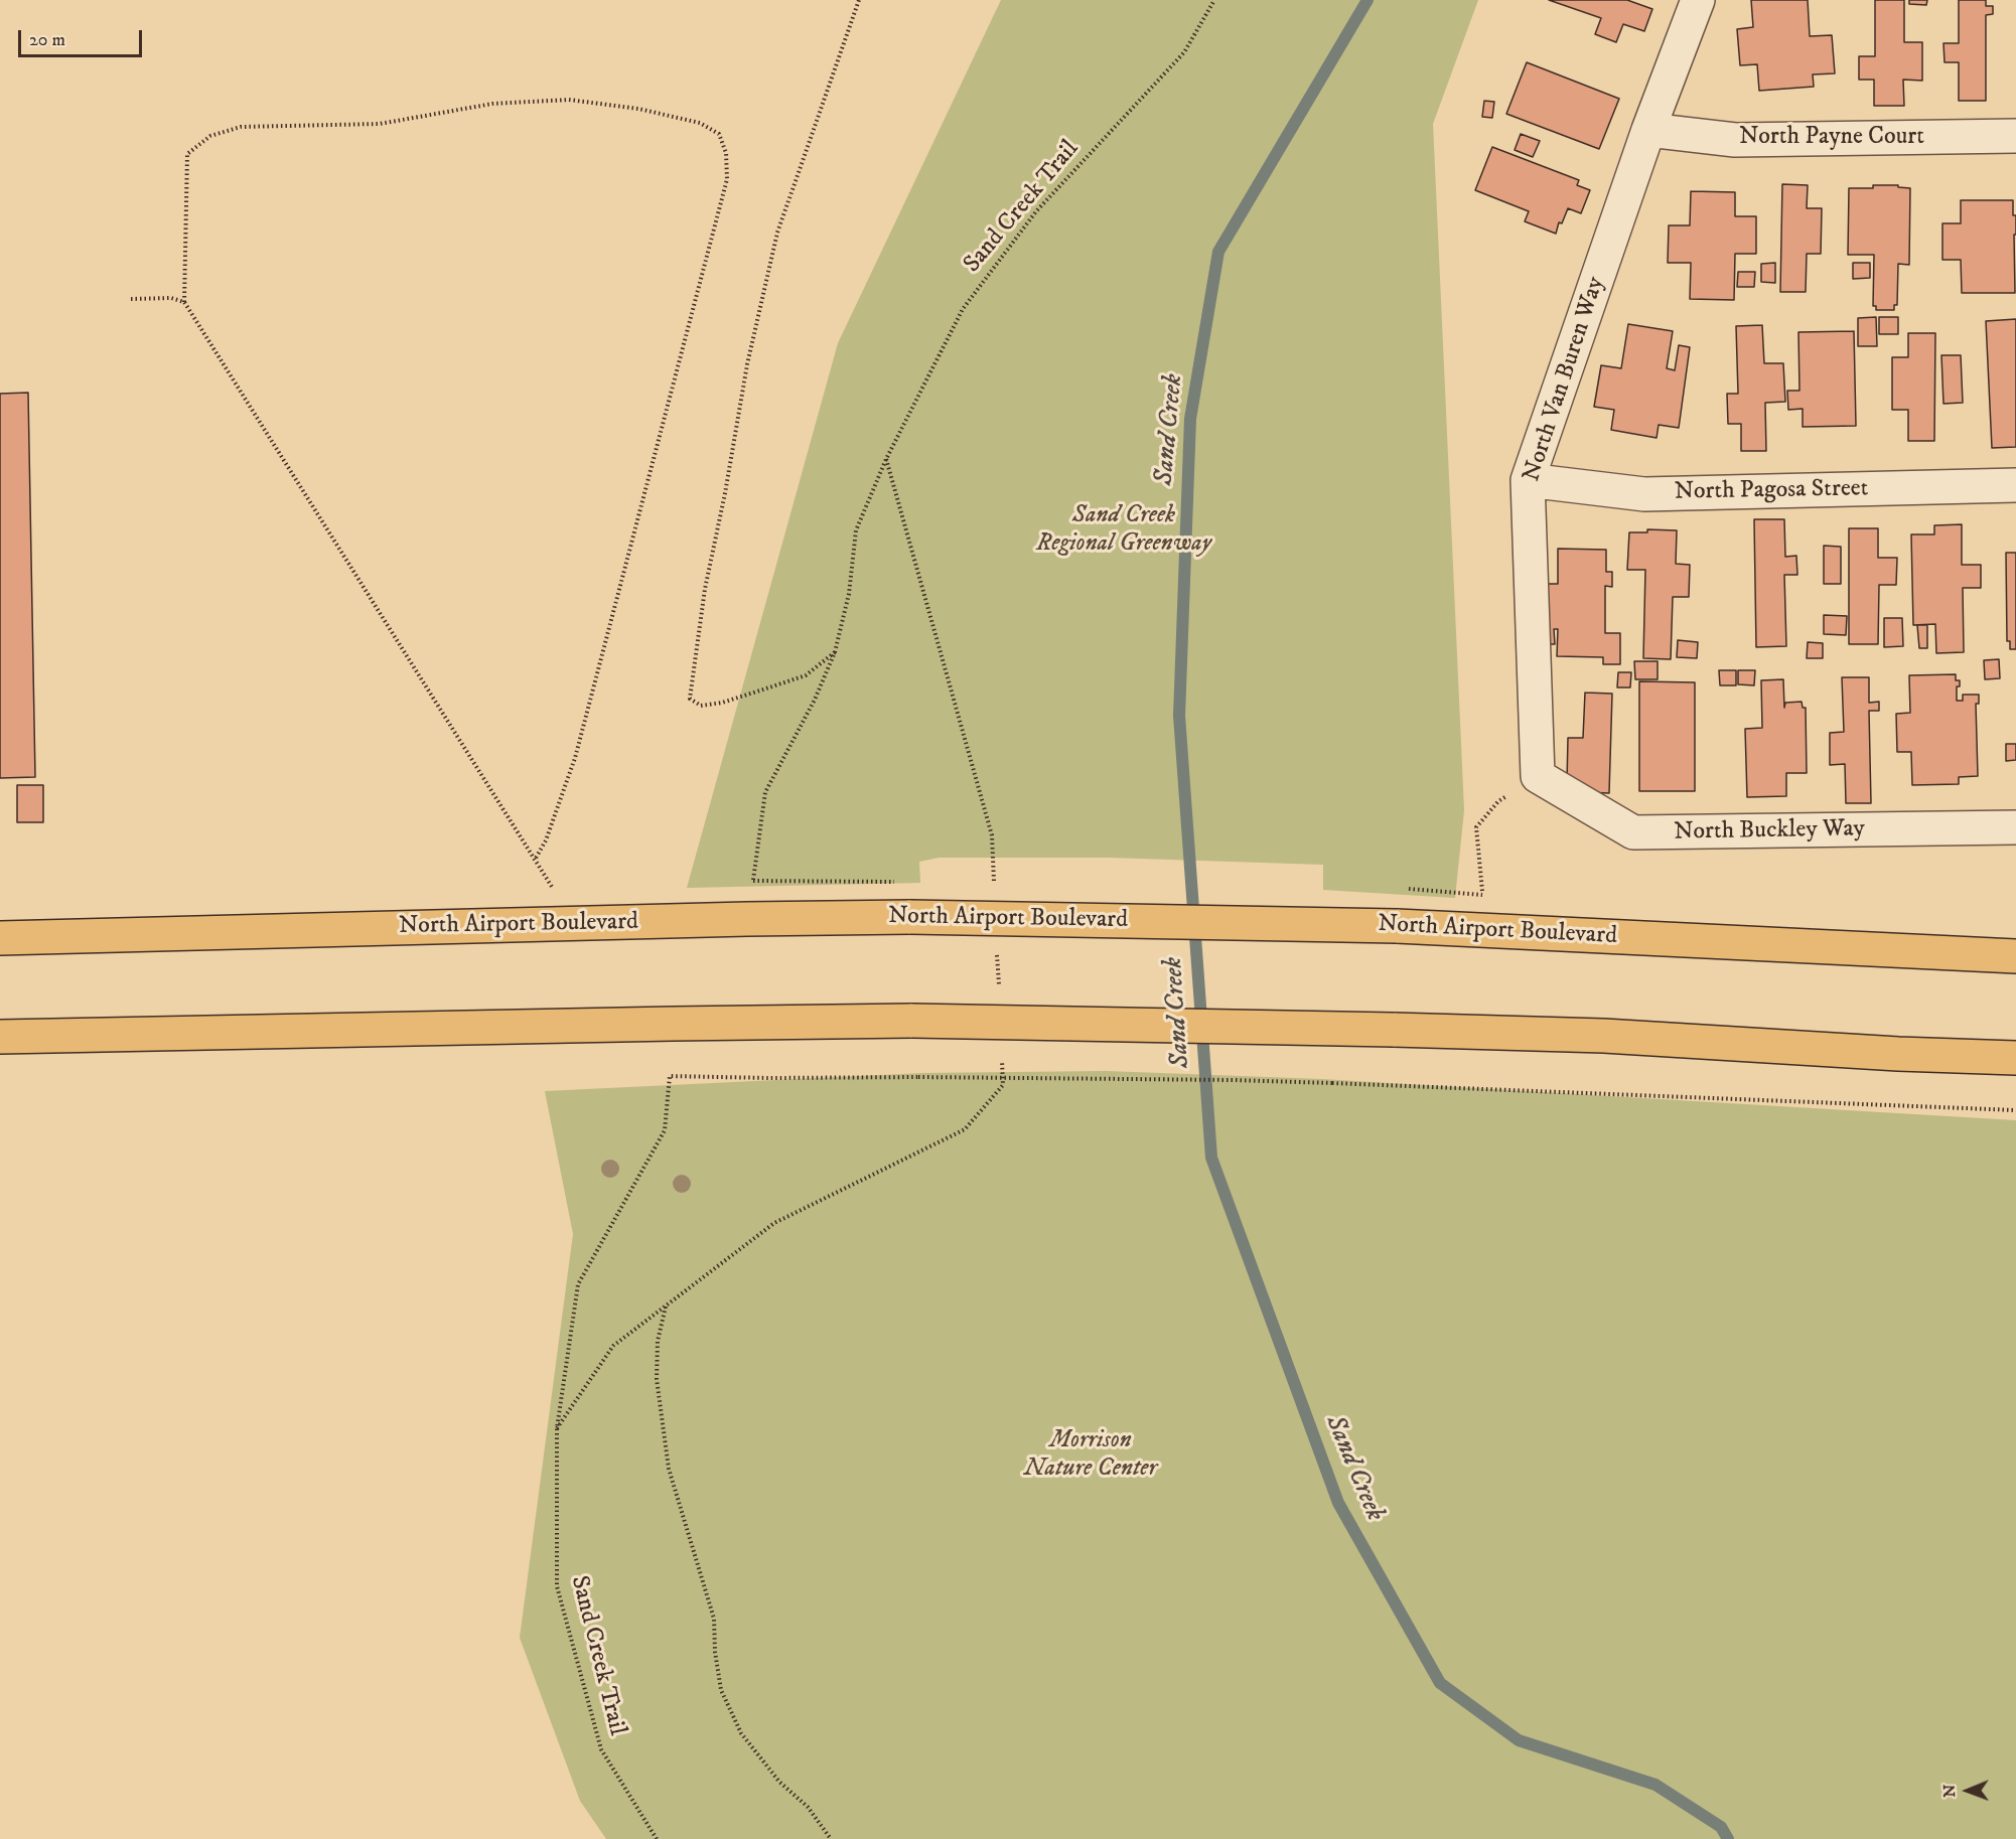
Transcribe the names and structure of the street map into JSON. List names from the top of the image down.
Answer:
{
  "streets": {
    "main road": ["North Airport Boulevard"],
    "street": [
      "North Payne Court",
      "North Van Buren Way",
      "North Pagosa Street",
      "North Buckley Way"
    ],
    "path": ["Sand Creek Trail"]
  },
  "crossings": [
    ["North Payne Court", "North Van Buren Way"],
    ["North Van Buren Way", "North Pagosa Street"],
    ["North Van Buren Way", "North Buckley Way"]
  ],
  "water": ["Sand Creek"],
  "parks": ["Sand Creek Regional Greenway", "Morrison Nature Center"],
  "scale_bar": "20 m",
  "north": "left"
}
